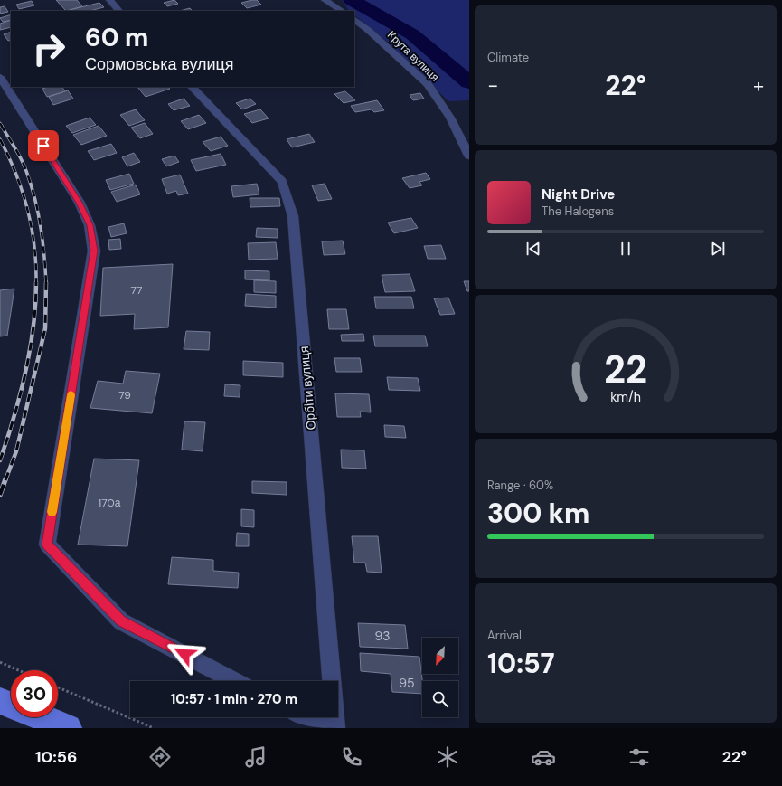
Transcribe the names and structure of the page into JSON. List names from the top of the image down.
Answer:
{
  "streets": {
    "street": ["Крута вулиця", "Орбіти вулиця"]
  },
  "house_numbers": [
    "77",
    "79",
    "170а",
    "93",
    "95"
  ],
  "north": "bottom left",
  "page": {
    "tile": [
      "Climate",
      ["Range · 60%", "300 km"],
      ["Arrival", "10:57"]
    ],
    "turn": ["60 m", "Сормовська вулиця"],
    "heat": ["−", "22°", "+"],
    "song": ["Night Drive", "The Halogens"],
    "limit": "30",
    "trip": "10:57 · 1 min · 270 m",
    "tabs": ["10:56", "22°"],
    "gauge": ["22", "km/h"]
  }
}
